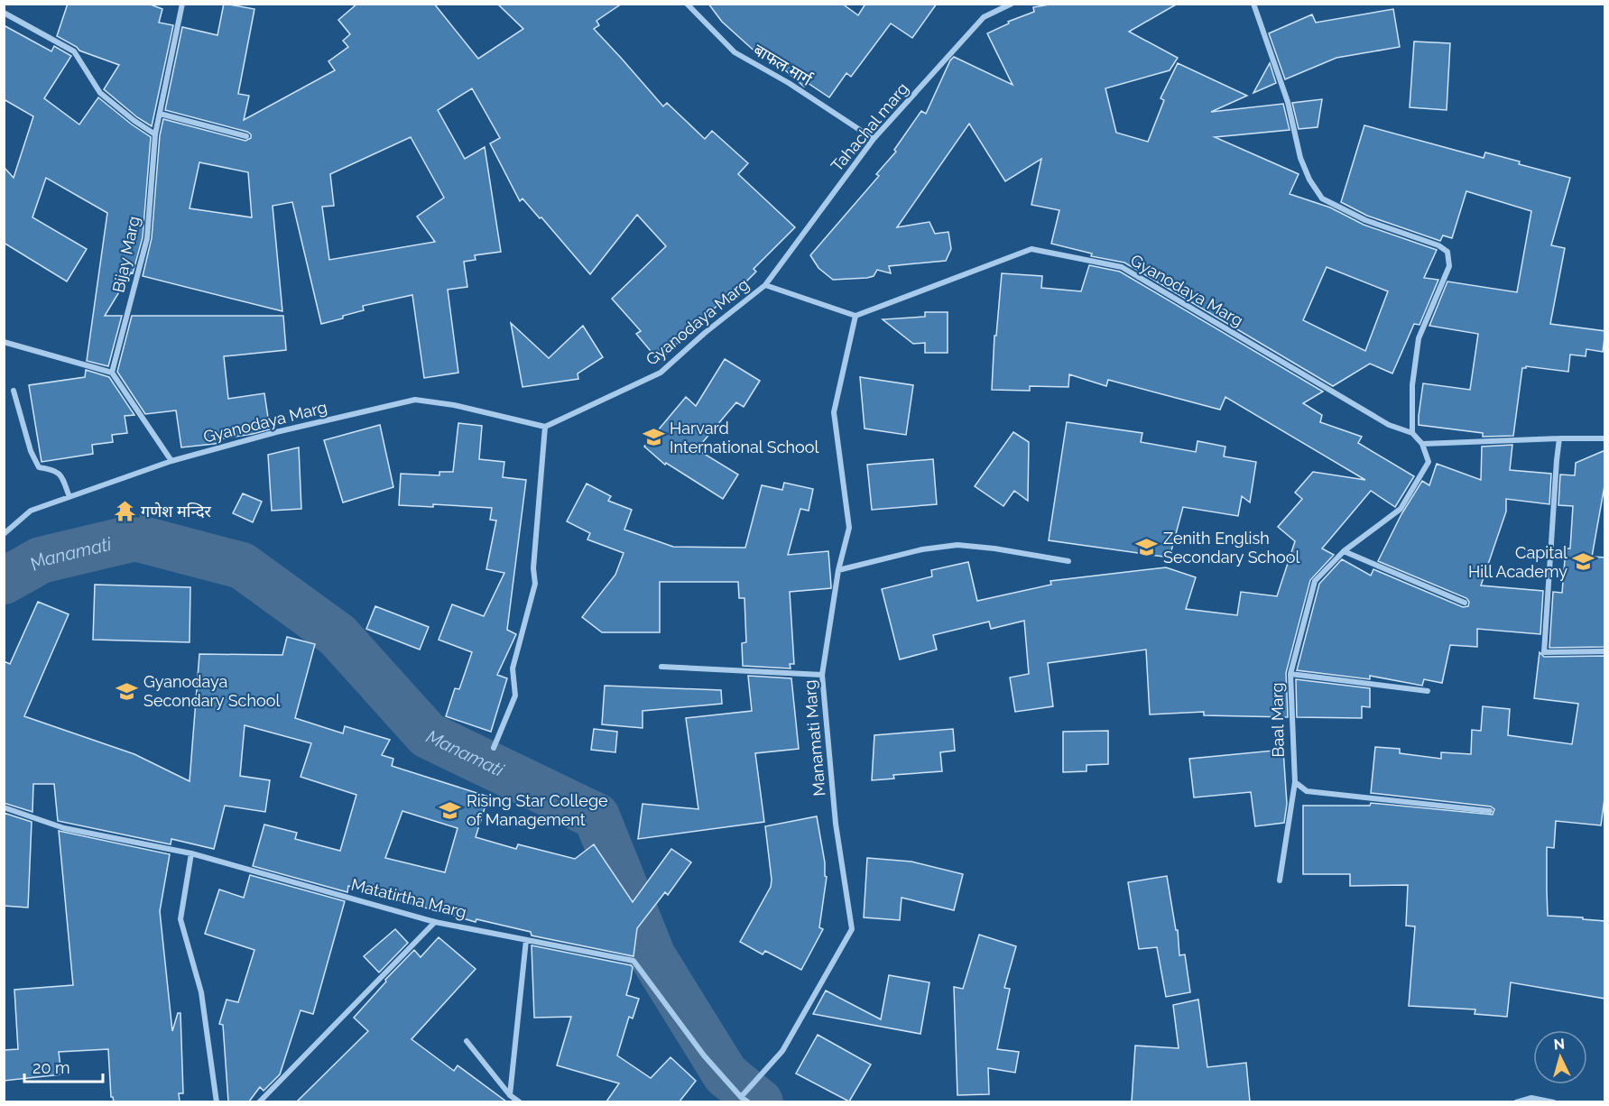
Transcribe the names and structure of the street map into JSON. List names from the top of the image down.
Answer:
{
  "streets": {
    "street": [
      "बाफल मार्ग",
      "Tahachal marg",
      "Bijay Marg",
      "Gyanodaya Marg",
      "Baal Marg",
      "Manamati Marg",
      "Matatirtha Marg"
    ]
  },
  "crossings": [
    ["बाफल मार्ग", "Tahachal marg"],
    ["Tahachal marg", "Gyanodaya Marg"],
    ["Gyanodaya Marg", "Baal Marg"],
    ["Gyanodaya Marg", "Manamati Marg"],
    ["Manamati Marg", "Matatirtha Marg"]
  ],
  "water": ["Manamati"],
  "places": {
    "school or university": [
      "Harvard International School",
      "Zenith English Secondary School",
      "Capital Hill Academy",
      "Gyanodaya Secondary School",
      "Rising Star College of Management"
    ],
    "temple": ["गणेश मन्दिर"]
  },
  "scale_bar": "20 m",
  "north": "top"
}
